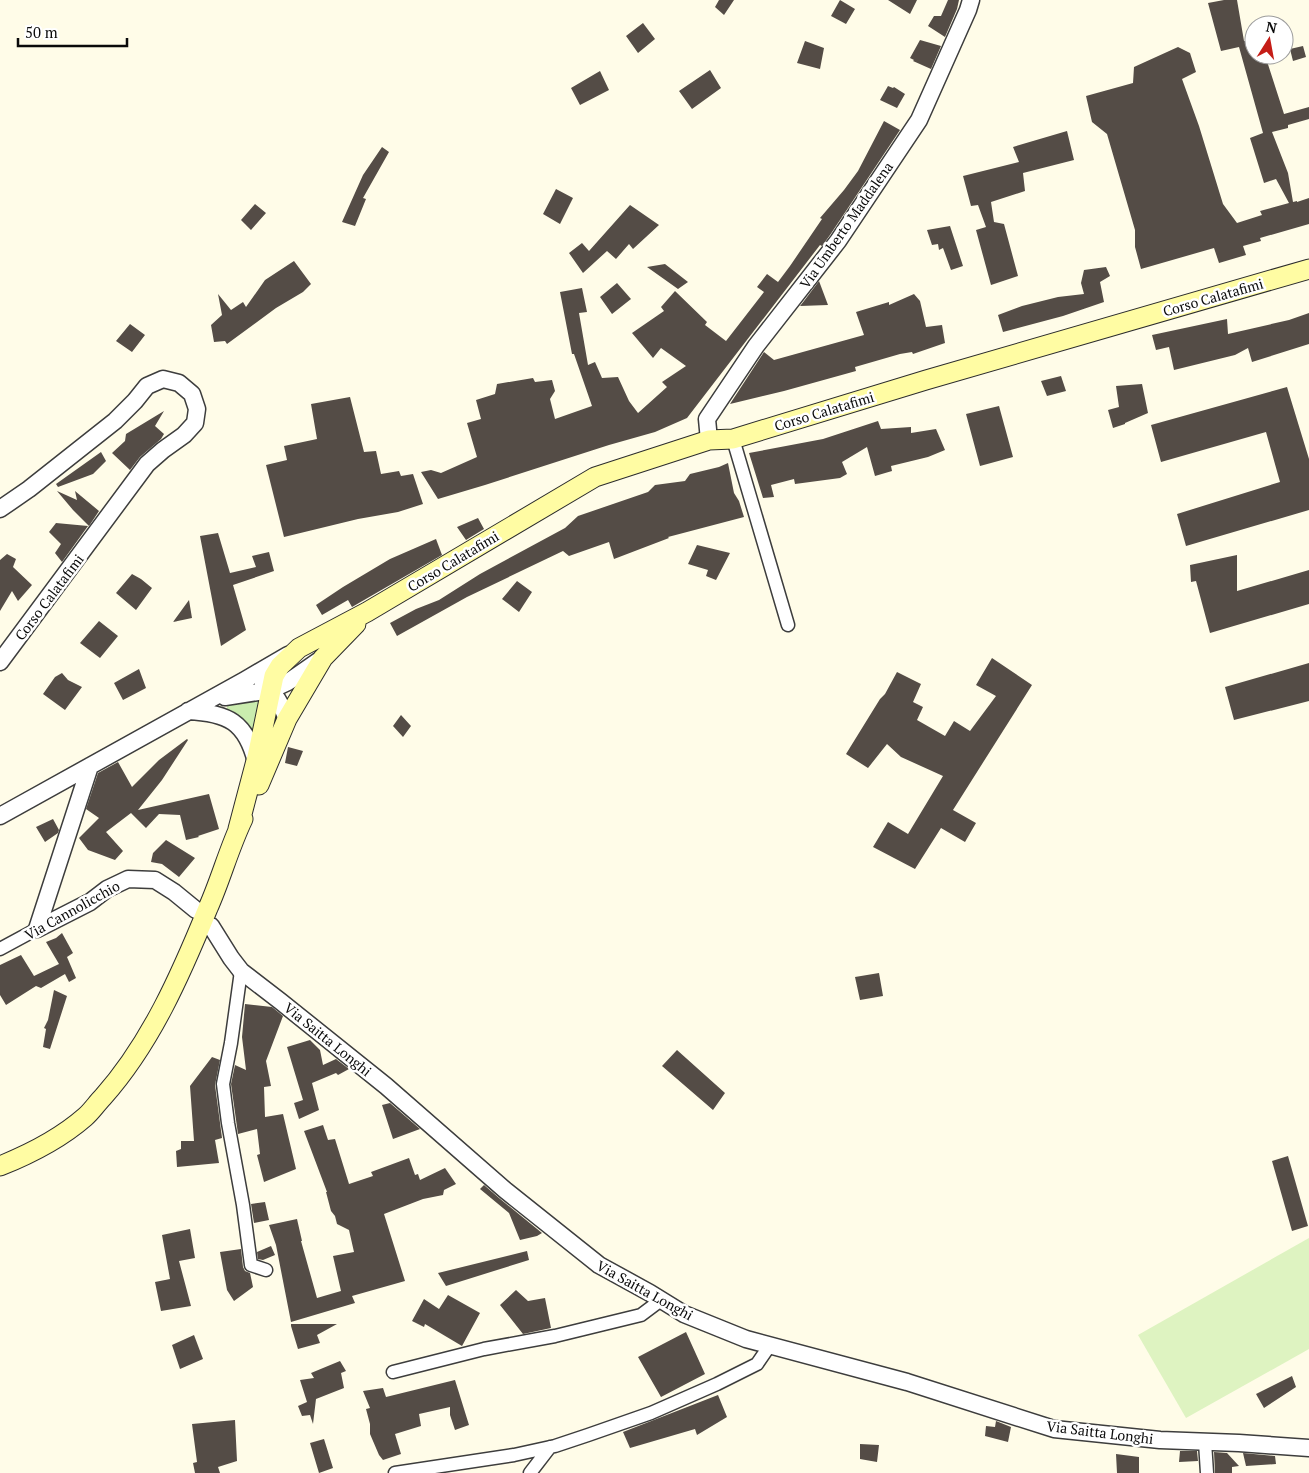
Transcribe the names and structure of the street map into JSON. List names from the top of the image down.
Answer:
{
  "streets": {
    "main road": ["Corso Calatafimi"],
    "street": ["Via Umberto Maddalena", "Via Cannolicchio", "Via Saitta Longhi"]
  },
  "crossings": [
    ["Via Umberto Maddalena", "Corso Calatafimi"]
  ],
  "scale_bar": "50 m",
  "north": "top"
}
